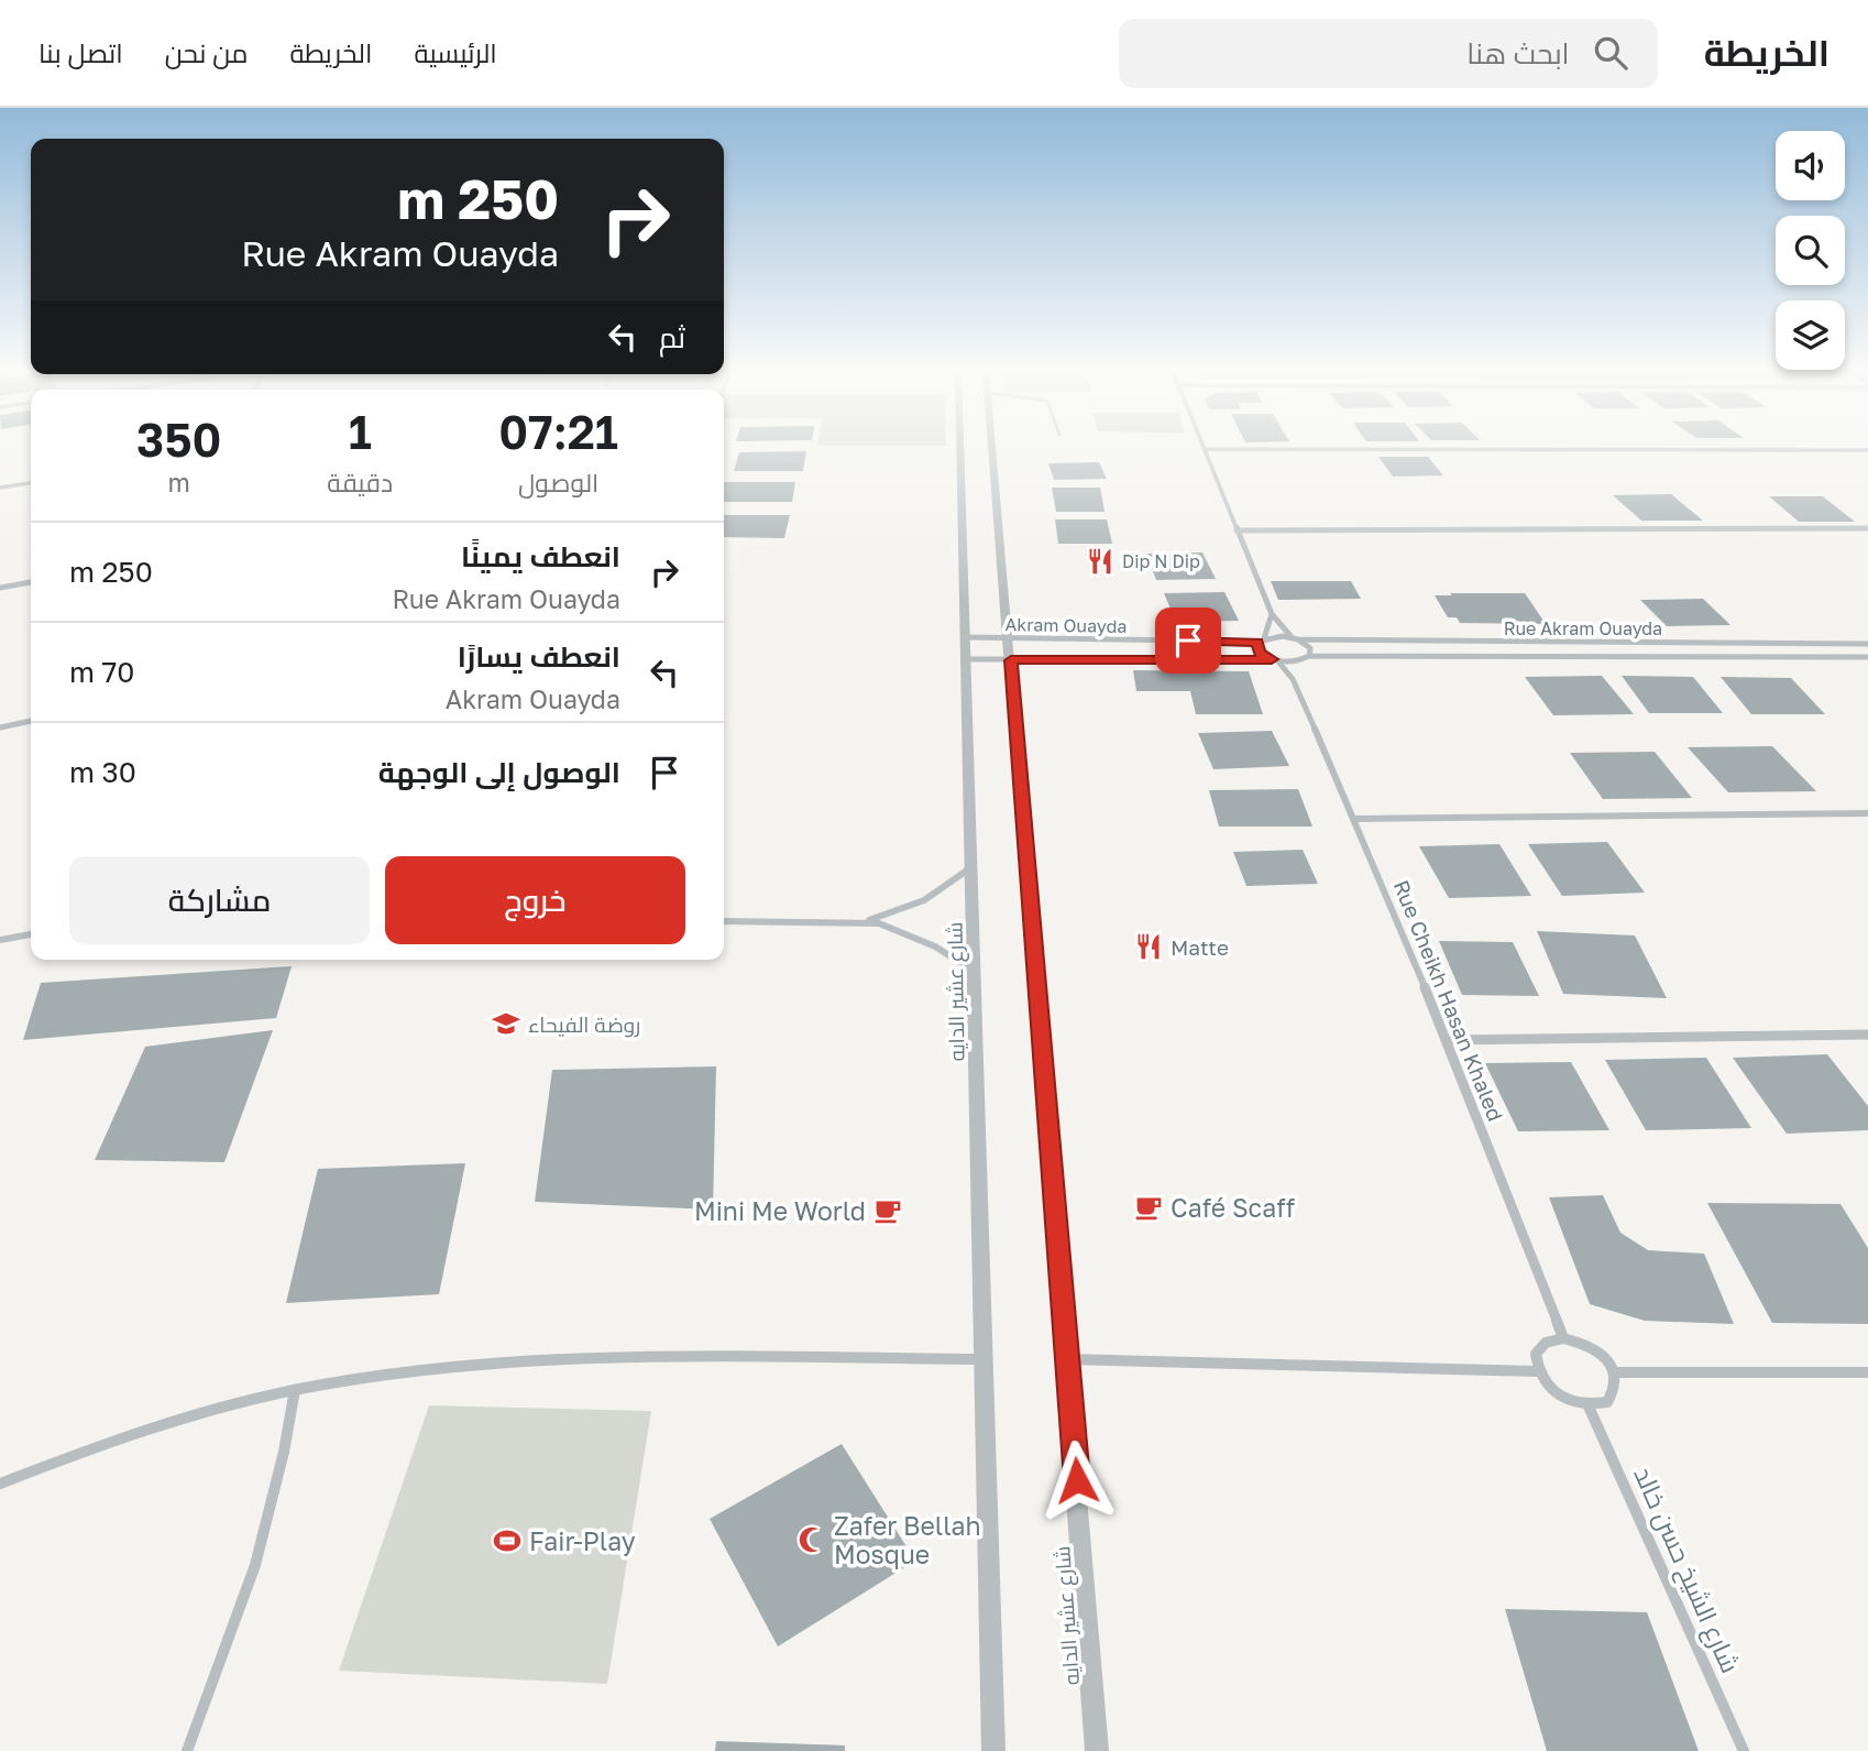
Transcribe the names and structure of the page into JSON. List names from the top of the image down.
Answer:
{
  "streets": {
    "street": [
      "Akram Ouayda",
      "Rue Akram Ouayda",
      "شارع عشير الدايه",
      "Rue Cheikh Hasan Khaled",
      "شارع الشيخ حسن خالد"
    ]
  },
  "crossings": [
    ["Akram Ouayda", "Rue Akram Ouayda"],
    ["Akram Ouayda", "شارع عشير الدايه"],
    ["Akram Ouayda", "Rue Cheikh Hasan Khaled"],
    ["Rue Akram Ouayda", "Rue Cheikh Hasan Khaled"],
    ["Rue Cheikh Hasan Khaled", "شارع الشيخ حسن خالد"]
  ],
  "places": {
    "restaurant": ["Dip N Dip", "Matte"],
    "school or university": ["روضة الفيحاء"],
    "cafe": ["Café Scaff", "Mini Me World"],
    "mosque": ["Zafer Bellah Mosque"],
    "sports": ["Fair-Play"]
  },
  "page": {
    "header": "الخريطة",
    "search": "ابحث هنا",
    "nav": [
      "الرئيسية",
      "الخريطة",
      "من نحن",
      "اتصل بنا"
    ],
    "turn": ["250 m", "Rue Akram Ouayda"],
    "then": "ثم",
    "eta": [
      "07:21",
      "الوصول",
      "1",
      "دقيقة",
      "350",
      "m"
    ],
    "list": [
      {
        "name": "انعطف يمينًا",
        "note": "Rue Akram Ouayda",
        "value": "250 m"
      },
      {
        "name": "انعطف يسارًا",
        "note": "Akram Ouayda",
        "value": "70 m"
      },
      {
        "name": "الوصول إلى الوجهة",
        "value": "30 m"
      }
    ],
    "buttons": ["خروج", "مشاركة"]
  }
}
